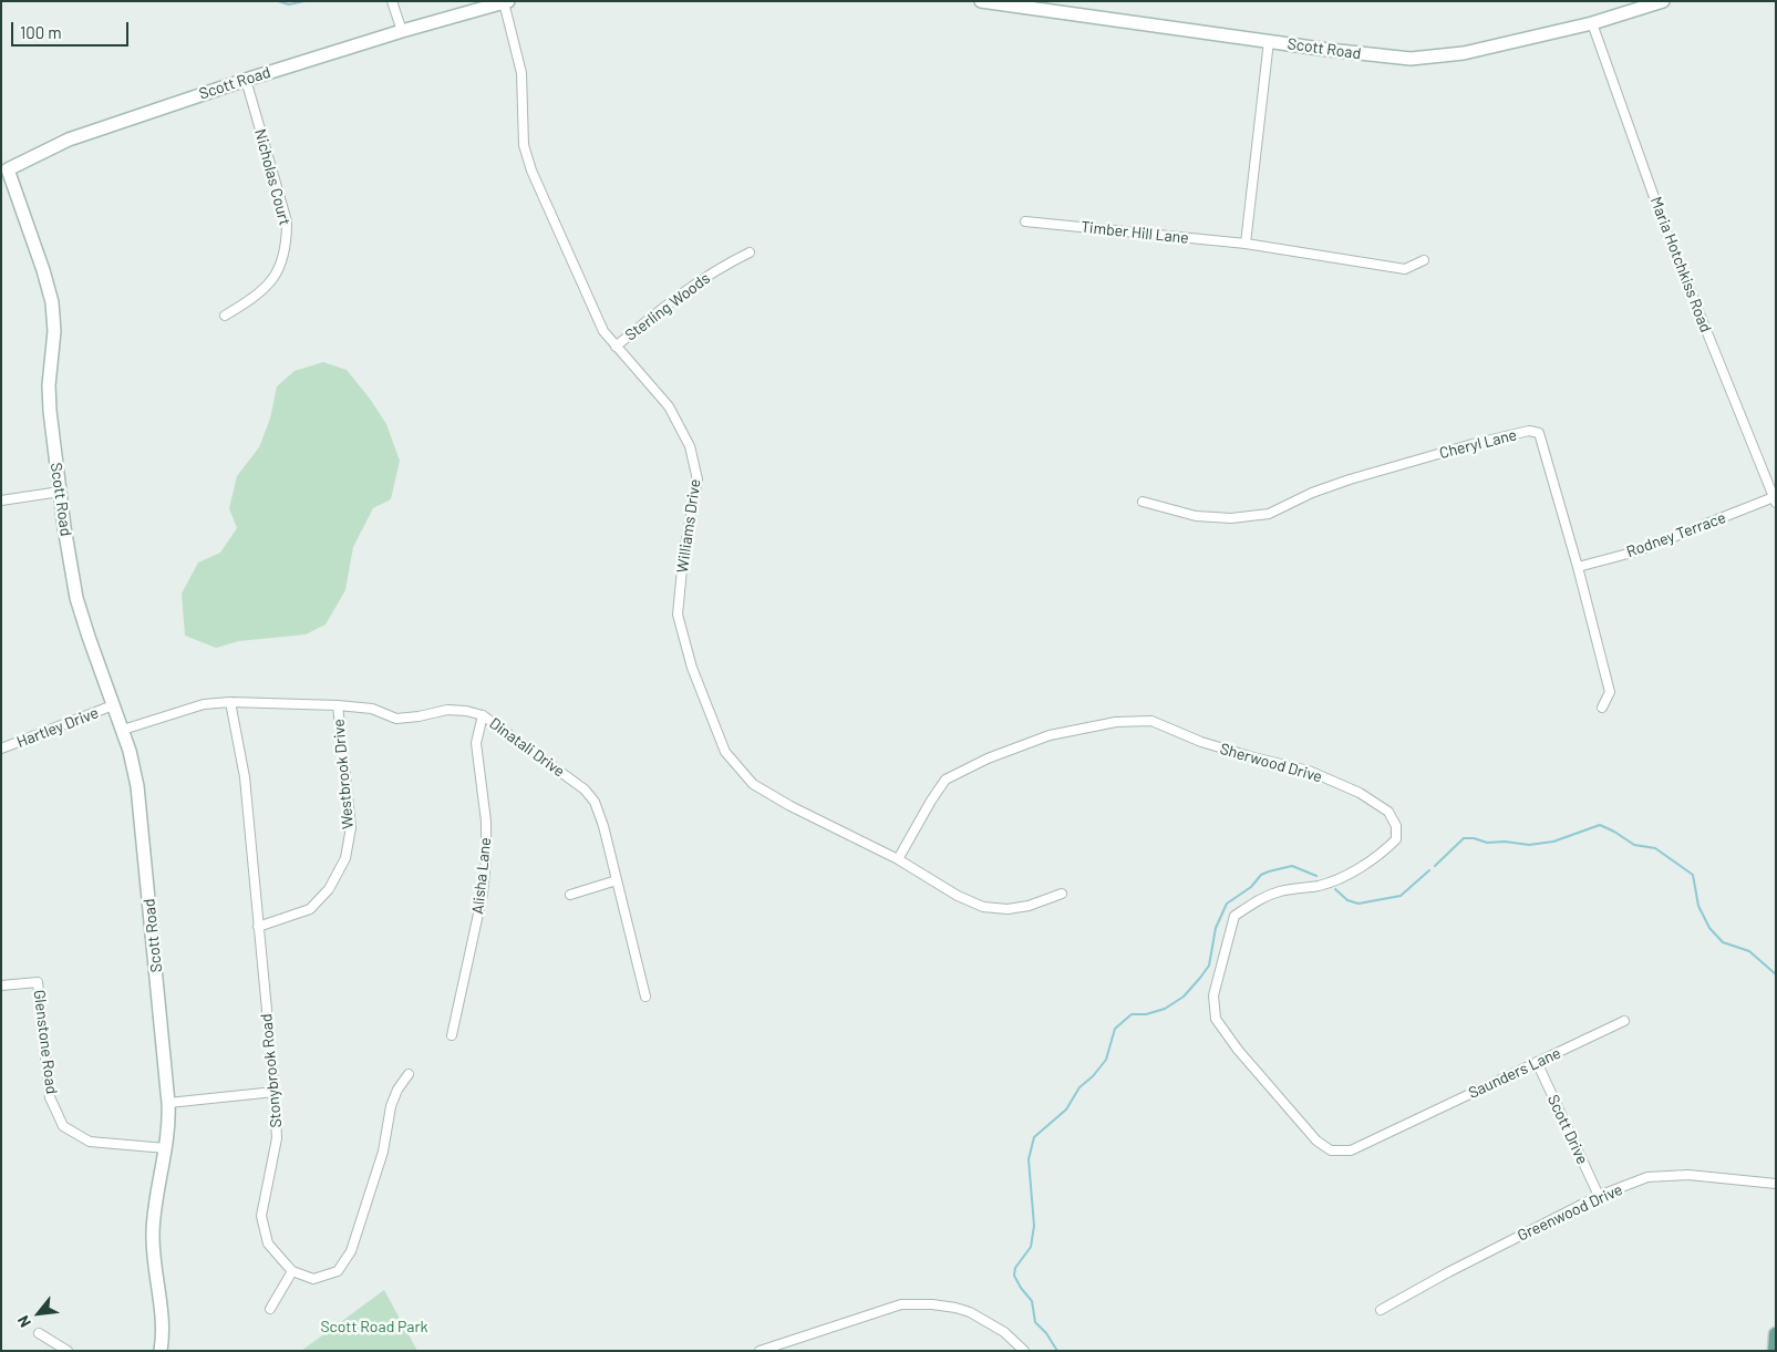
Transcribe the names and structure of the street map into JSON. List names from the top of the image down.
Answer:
{
  "streets": {
    "main road": ["Scott Road"],
    "street": [
      "Nicholas Court",
      "Timber Hill Lane",
      "Maria Hotchkiss Road",
      "Sterling Woods",
      "Cheryl Lane",
      "Williams Drive",
      "Rodney Terrace",
      "Hartley Drive",
      "Dinatali Drive",
      "Sherwood Drive",
      "Westbrook Drive",
      "Alisha Lane",
      "Glenstone Road",
      "Stonybrook Road",
      "Saunders Lane",
      "Scott Drive",
      "Greenwood Drive"
    ]
  },
  "crossings": [
    ["Scott Road", "Nicholas Court"],
    ["Scott Road", "Maria Hotchkiss Road"],
    ["Scott Road", "Williams Drive"],
    ["Scott Road", "Hartley Drive"],
    ["Scott Road", "Dinatali Drive"],
    ["Scott Road", "Glenstone Road"],
    ["Maria Hotchkiss Road", "Rodney Terrace"],
    ["Sterling Woods", "Williams Drive"],
    ["Cheryl Lane", "Rodney Terrace"],
    ["Williams Drive", "Sherwood Drive"],
    ["Dinatali Drive", "Westbrook Drive"],
    ["Dinatali Drive", "Alisha Lane"],
    ["Dinatali Drive", "Stonybrook Road"],
    ["Sherwood Drive", "Saunders Lane"],
    ["Westbrook Drive", "Stonybrook Road"],
    ["Saunders Lane", "Scott Drive"],
    ["Scott Drive", "Greenwood Drive"]
  ],
  "parks": ["Scott Road Park"],
  "scale_bar": "100 m",
  "north": "bottom left"
}
